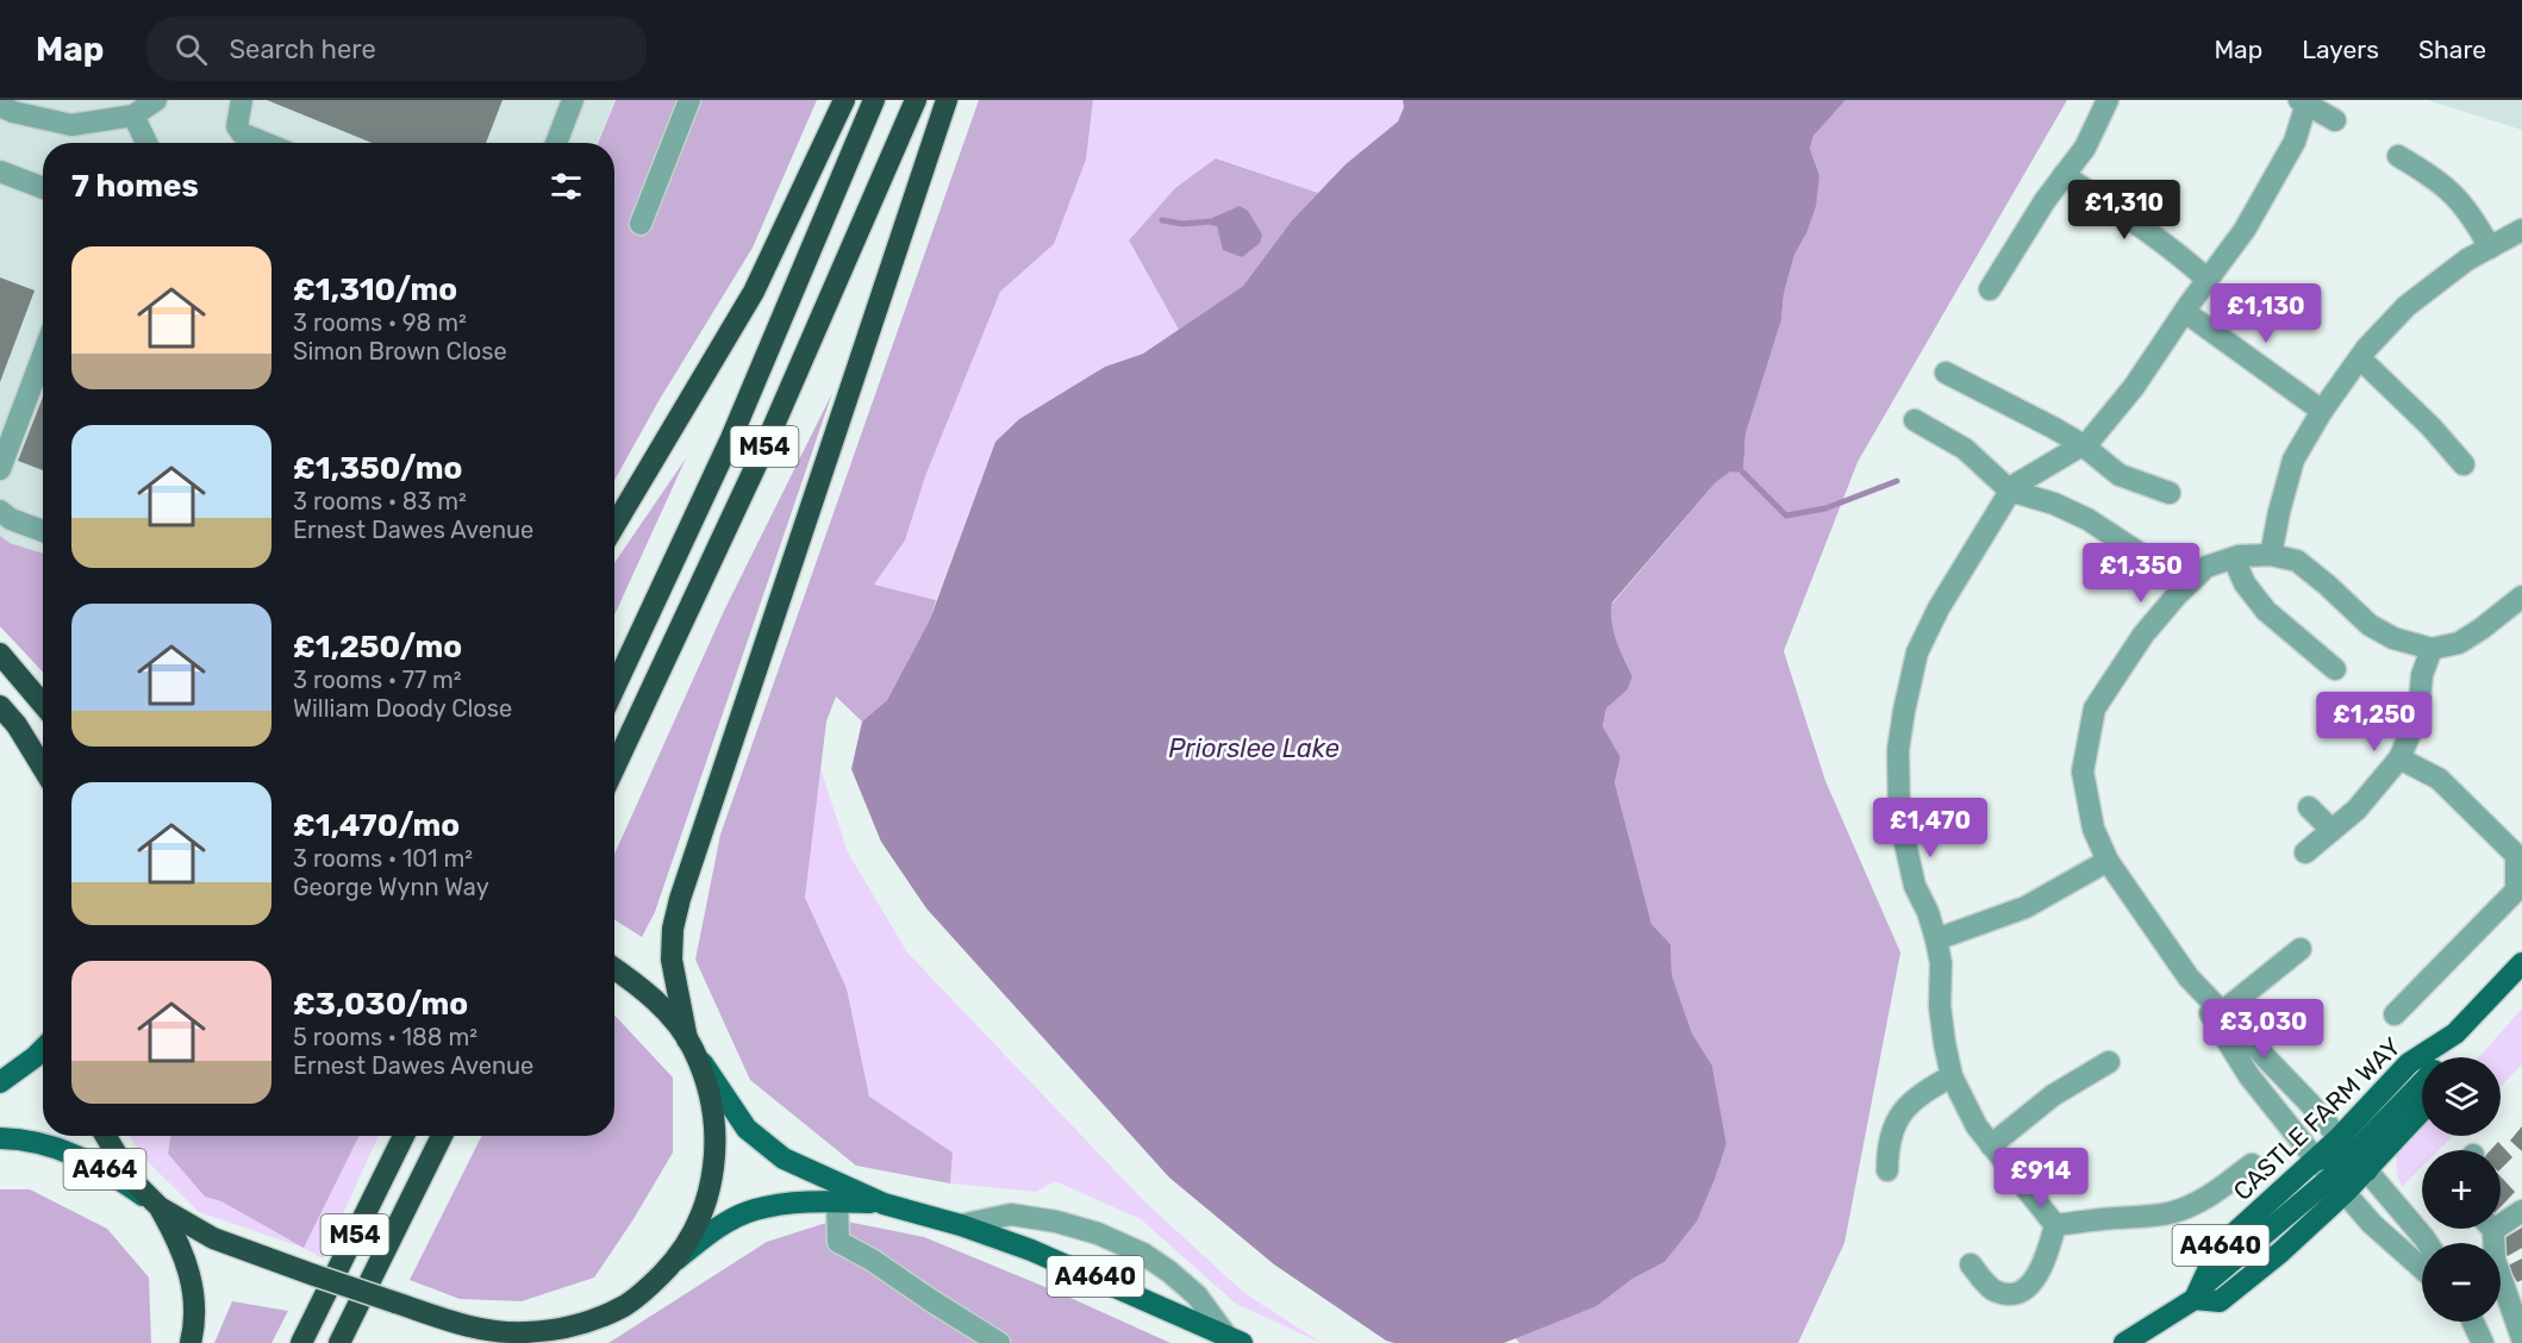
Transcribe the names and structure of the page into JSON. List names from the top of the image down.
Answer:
{
  "streets": {
    "highway": ["M54"],
    "main road": ["CASTLE FARM WAY", "A464", "A4640"]
  },
  "crossings": [
    ["CASTLE FARM WAY", "A4640"]
  ],
  "water": ["Priorslee Lake"],
  "page": {
    "header": "Map",
    "search": "Search here",
    "nav": ["Map", "Layers", "Share"],
    "heading": "7 homes",
    "price": [
      "£1,310",
      "£1,130",
      "£1,350",
      "£1,250",
      "£1,470",
      "£3,030",
      "£914"
    ],
    "list": [
      {
        "name": "£1,310/mo",
        "note": "3 rooms · 98 m² · Simon Brown Close"
      },
      {
        "name": "£1,350/mo",
        "note": "3 rooms · 83 m² · Ernest Dawes Avenue"
      },
      {
        "name": "£1,250/mo",
        "note": "3 rooms · 77 m² · William Doody Close"
      },
      {
        "name": "£1,470/mo",
        "note": "3 rooms · 101 m² · George Wynn Way"
      },
      {
        "name": "£3,030/mo",
        "note": "5 rooms · 188 m² · Ernest Dawes Avenue"
      }
    ],
    "map_buttons": ["+", "−"]
  }
}
